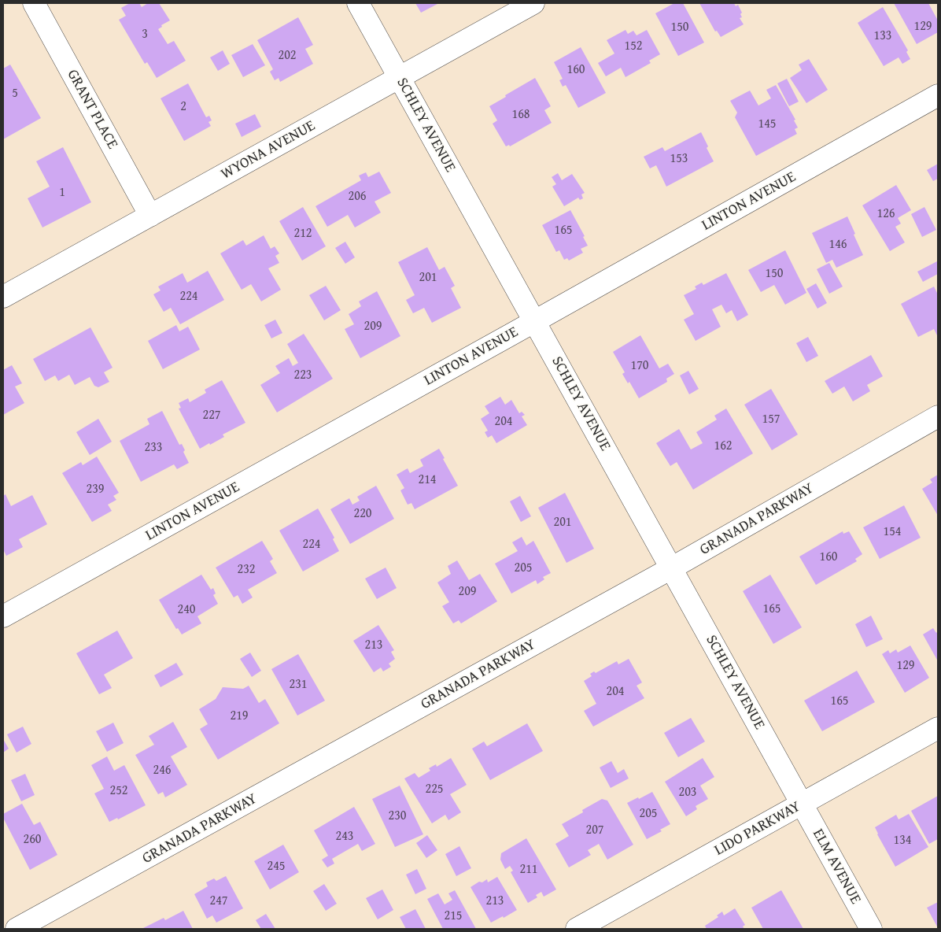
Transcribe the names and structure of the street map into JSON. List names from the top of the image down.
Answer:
{
  "streets": {
    "street": [
      "GRANT PLACE",
      "SCHLEY AVENUE",
      "WYONA AVENUE",
      "LINTON AVENUE",
      "GRANADA PARKWAY",
      "LIDO PARKWAY",
      "ELM AVENUE"
    ]
  },
  "crossings": [
    ["GRANT PLACE", "WYONA AVENUE"],
    ["SCHLEY AVENUE", "WYONA AVENUE"],
    ["SCHLEY AVENUE", "LINTON AVENUE"],
    ["SCHLEY AVENUE", "GRANADA PARKWAY"],
    ["SCHLEY AVENUE", "LIDO PARKWAY"],
    ["SCHLEY AVENUE", "ELM AVENUE"],
    ["LIDO PARKWAY", "ELM AVENUE"]
  ],
  "house_numbers": [
    "129",
    "150",
    "3",
    "133",
    "152",
    "202",
    "160",
    "5",
    "2",
    "168",
    "145",
    "153",
    "1",
    "206",
    "126",
    "165",
    "212",
    "146",
    "150",
    "201",
    "224",
    "209",
    "170",
    "223",
    "227",
    "157",
    "204",
    "162",
    "233",
    "214",
    "239",
    "220",
    "201",
    "154",
    "224",
    "160",
    "205",
    "232",
    "209",
    "165",
    "240",
    "213",
    "129",
    "231",
    "204",
    "165",
    "219",
    "246",
    "225",
    "252",
    "203",
    "205",
    "230",
    "207",
    "243",
    "260",
    "134",
    "245",
    "211",
    "247",
    "213",
    "215"
  ]
}
